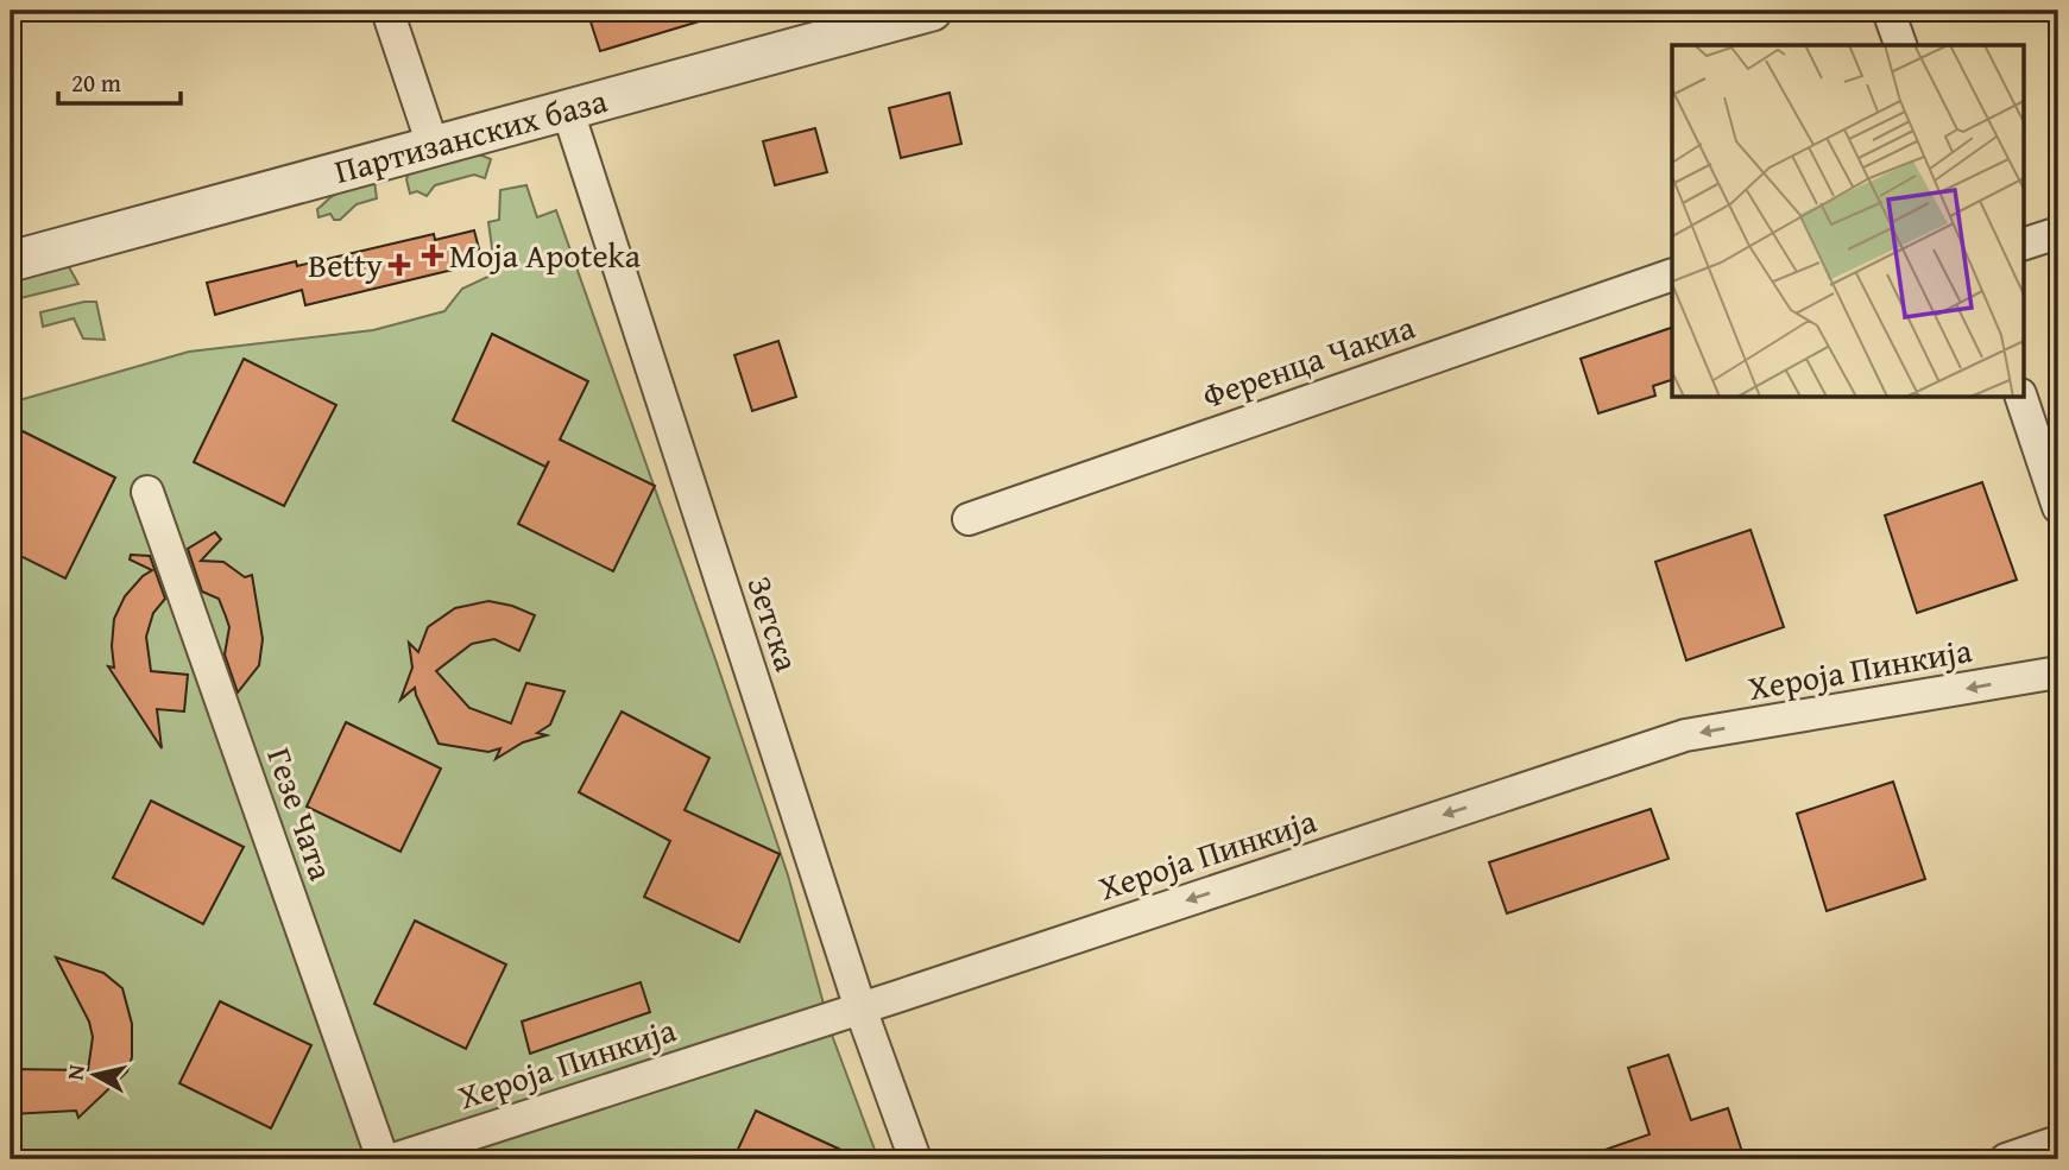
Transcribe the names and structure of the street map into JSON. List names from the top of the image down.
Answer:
{
  "streets": {
    "street": [
      "Партизанских база",
      "Ференца Чакиа",
      "Зетска",
      "Хероја Пинкија",
      "Гезе Чата"
    ]
  },
  "crossings": [
    ["Партизанских база", "Зетска"],
    ["Зетска", "Хероја Пинкија"]
  ],
  "one_way": ["Хероја Пинкија"],
  "places": {
    "health": ["Moja Apoteka", "Betty"]
  },
  "scale_bar": "20 m",
  "north": "left"
}
